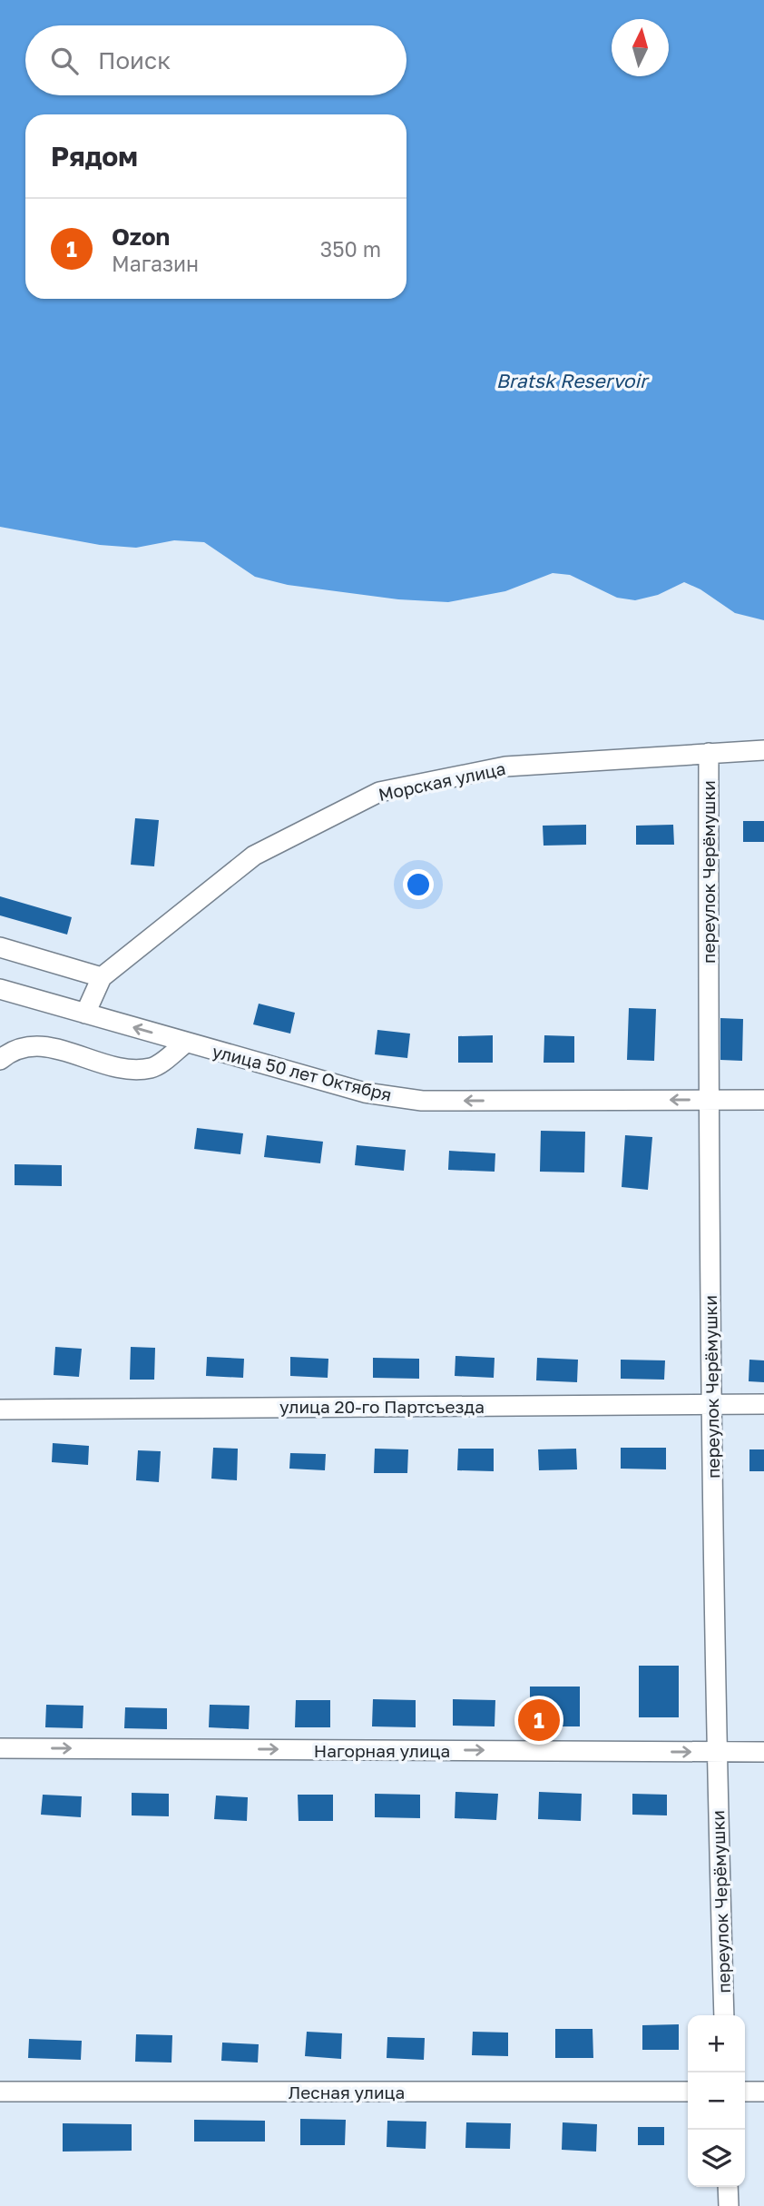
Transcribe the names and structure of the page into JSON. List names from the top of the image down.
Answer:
{
  "streets": {
    "street": [
      "Морская улица",
      "переулок Черёмушки",
      "улица 50 лет Октября",
      "улица 20-го Партсъезда",
      "Нагорная улица",
      "Лесная улица"
    ]
  },
  "crossings": [
    ["Морская улица", "переулок Черёмушки"],
    ["Морская улица", "улица 50 лет Октября"],
    ["переулок Черёмушки", "улица 50 лет Октября"],
    ["переулок Черёмушки", "улица 20-го Партсъезда"],
    ["переулок Черёмушки", "Нагорная улица"]
  ],
  "one_way": ["улица 50 лет Октября", "Нагорная улица"],
  "water": ["Bratsk Reservoir"],
  "north": "top",
  "page": {
    "search": "Поиск",
    "heading": "Рядом",
    "list": [
      {
        "mark": "1",
        "name": "Ozon",
        "note": "Магазин",
        "value": "350 m"
      }
    ],
    "pins": "1",
    "map_buttons": ["+", "−"]
  }
}
